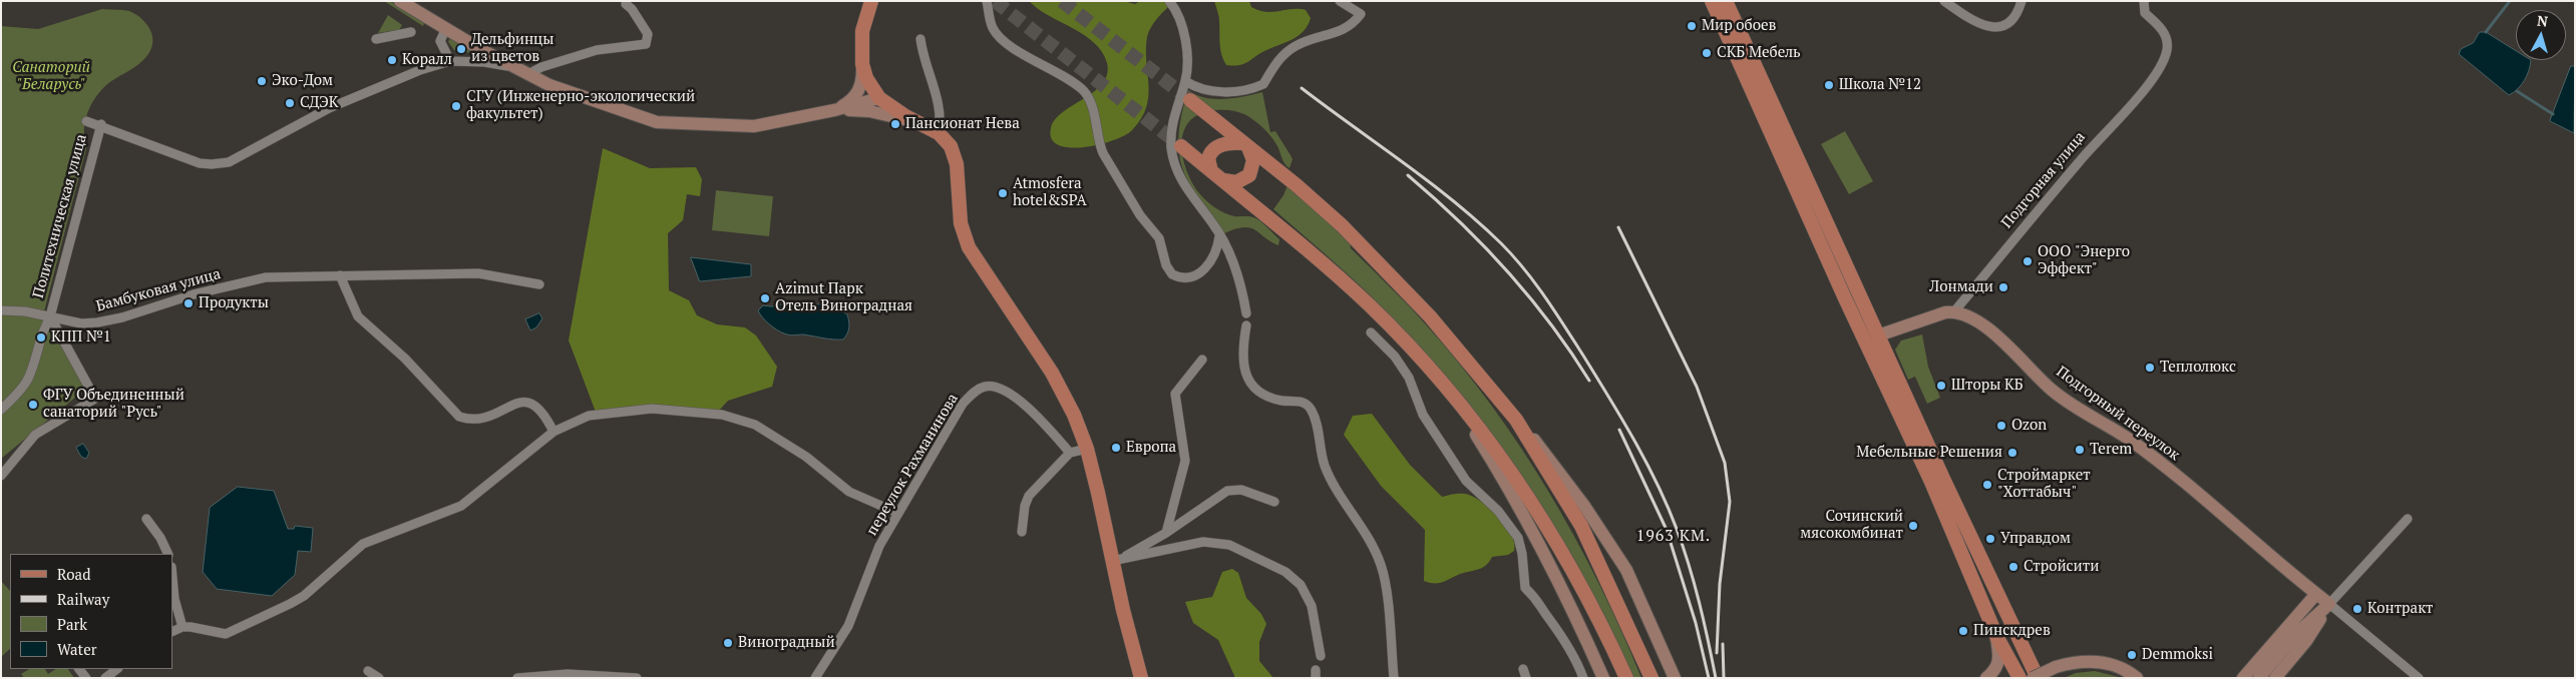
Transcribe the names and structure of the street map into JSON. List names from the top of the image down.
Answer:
{
  "streets": {
    "street": [
      "Подгорная улица",
      "Политехническая улица",
      "Бамбуковая улица",
      "Подгорный переулок",
      "переулок Рахманинова"
    ]
  },
  "crossings": [
    ["Подгорная улица", "Подгорный переулок"],
    ["Политехническая улица", "Бамбуковая улица"]
  ],
  "districts": ["1963 КМ."],
  "parks": ["Санаторий \"Беларусь\""],
  "places": [
    "Мир обоев",
    "Дельфинцы из цветов",
    "СКБ Мебель",
    "Коралл",
    "Эко-Дом",
    "Школа №12",
    "СДЭК",
    "СГУ (Инженерно-экологический факультет)",
    "Пансионат Нева",
    "Atmosfera hotel&SPA",
    "ООО \"Энерго Эффект\"",
    "Лонмади",
    "Azimut Парк Отель Виноградная",
    "Продукты",
    "КПП №1",
    "Теплолюкс",
    "Шторы КБ",
    "ФГУ Объединенный санаторий \"Русь\"",
    "Ozon",
    "Европа",
    "Terem",
    "Мебельные Решения",
    "Строймаркет \"Хоттабыч\"",
    "Сочинский мясокомбинат",
    "Управдом",
    "Стройсити",
    "Контракт",
    "Пинскдрев",
    "Виноградный",
    "Demmoksi"
  ],
  "legend": [
    "Road",
    "Railway",
    "Park",
    "Water"
  ],
  "north": "top"
}
